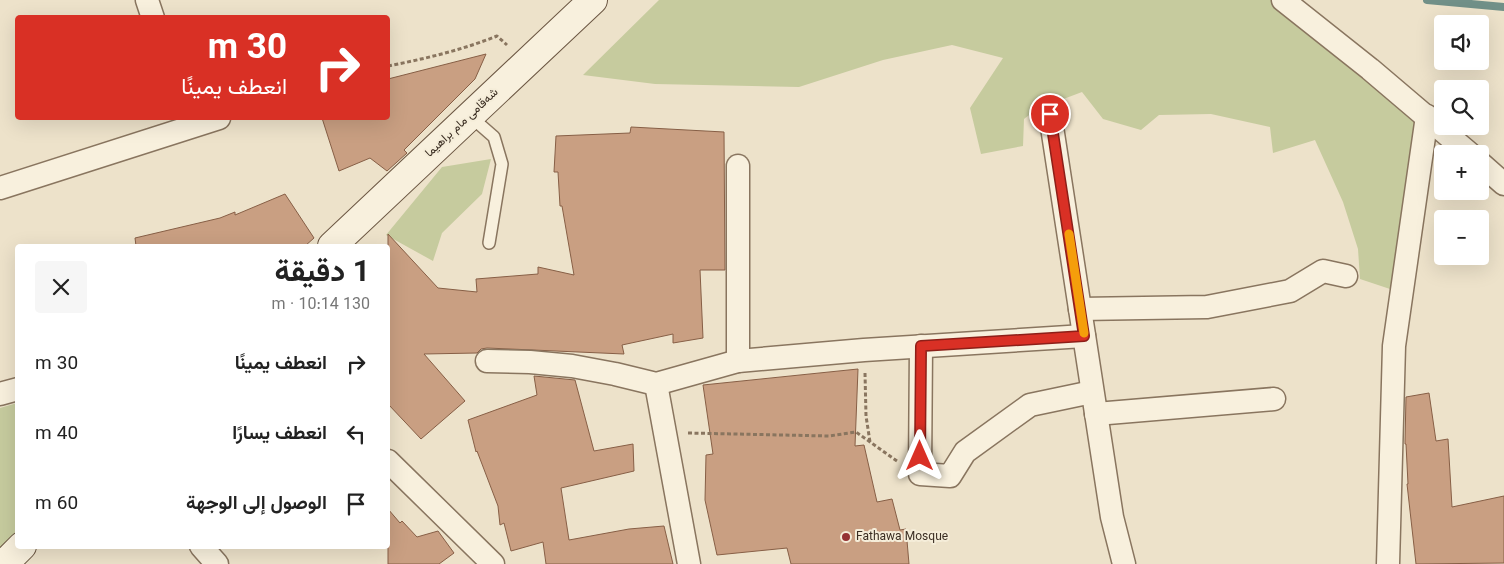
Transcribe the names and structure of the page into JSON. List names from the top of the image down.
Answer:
{
  "streets": {
    "street": ["شەقامی مام براهیما"]
  },
  "places": ["Fathawa Mosque"],
  "page": {
    "map_buttons": ["+", "−"],
    "turn": ["30 m", "انعطف يمينًا"],
    "heading": ["1 دقيقة", "130 m · 10:14"],
    "list": [
      {
        "name": "انعطف يمينًا",
        "value": "30 m"
      },
      {
        "name": "انعطف يسارًا",
        "value": "40 m"
      },
      {
        "name": "الوصول إلى الوجهة",
        "value": "60 m"
      }
    ]
  }
}
